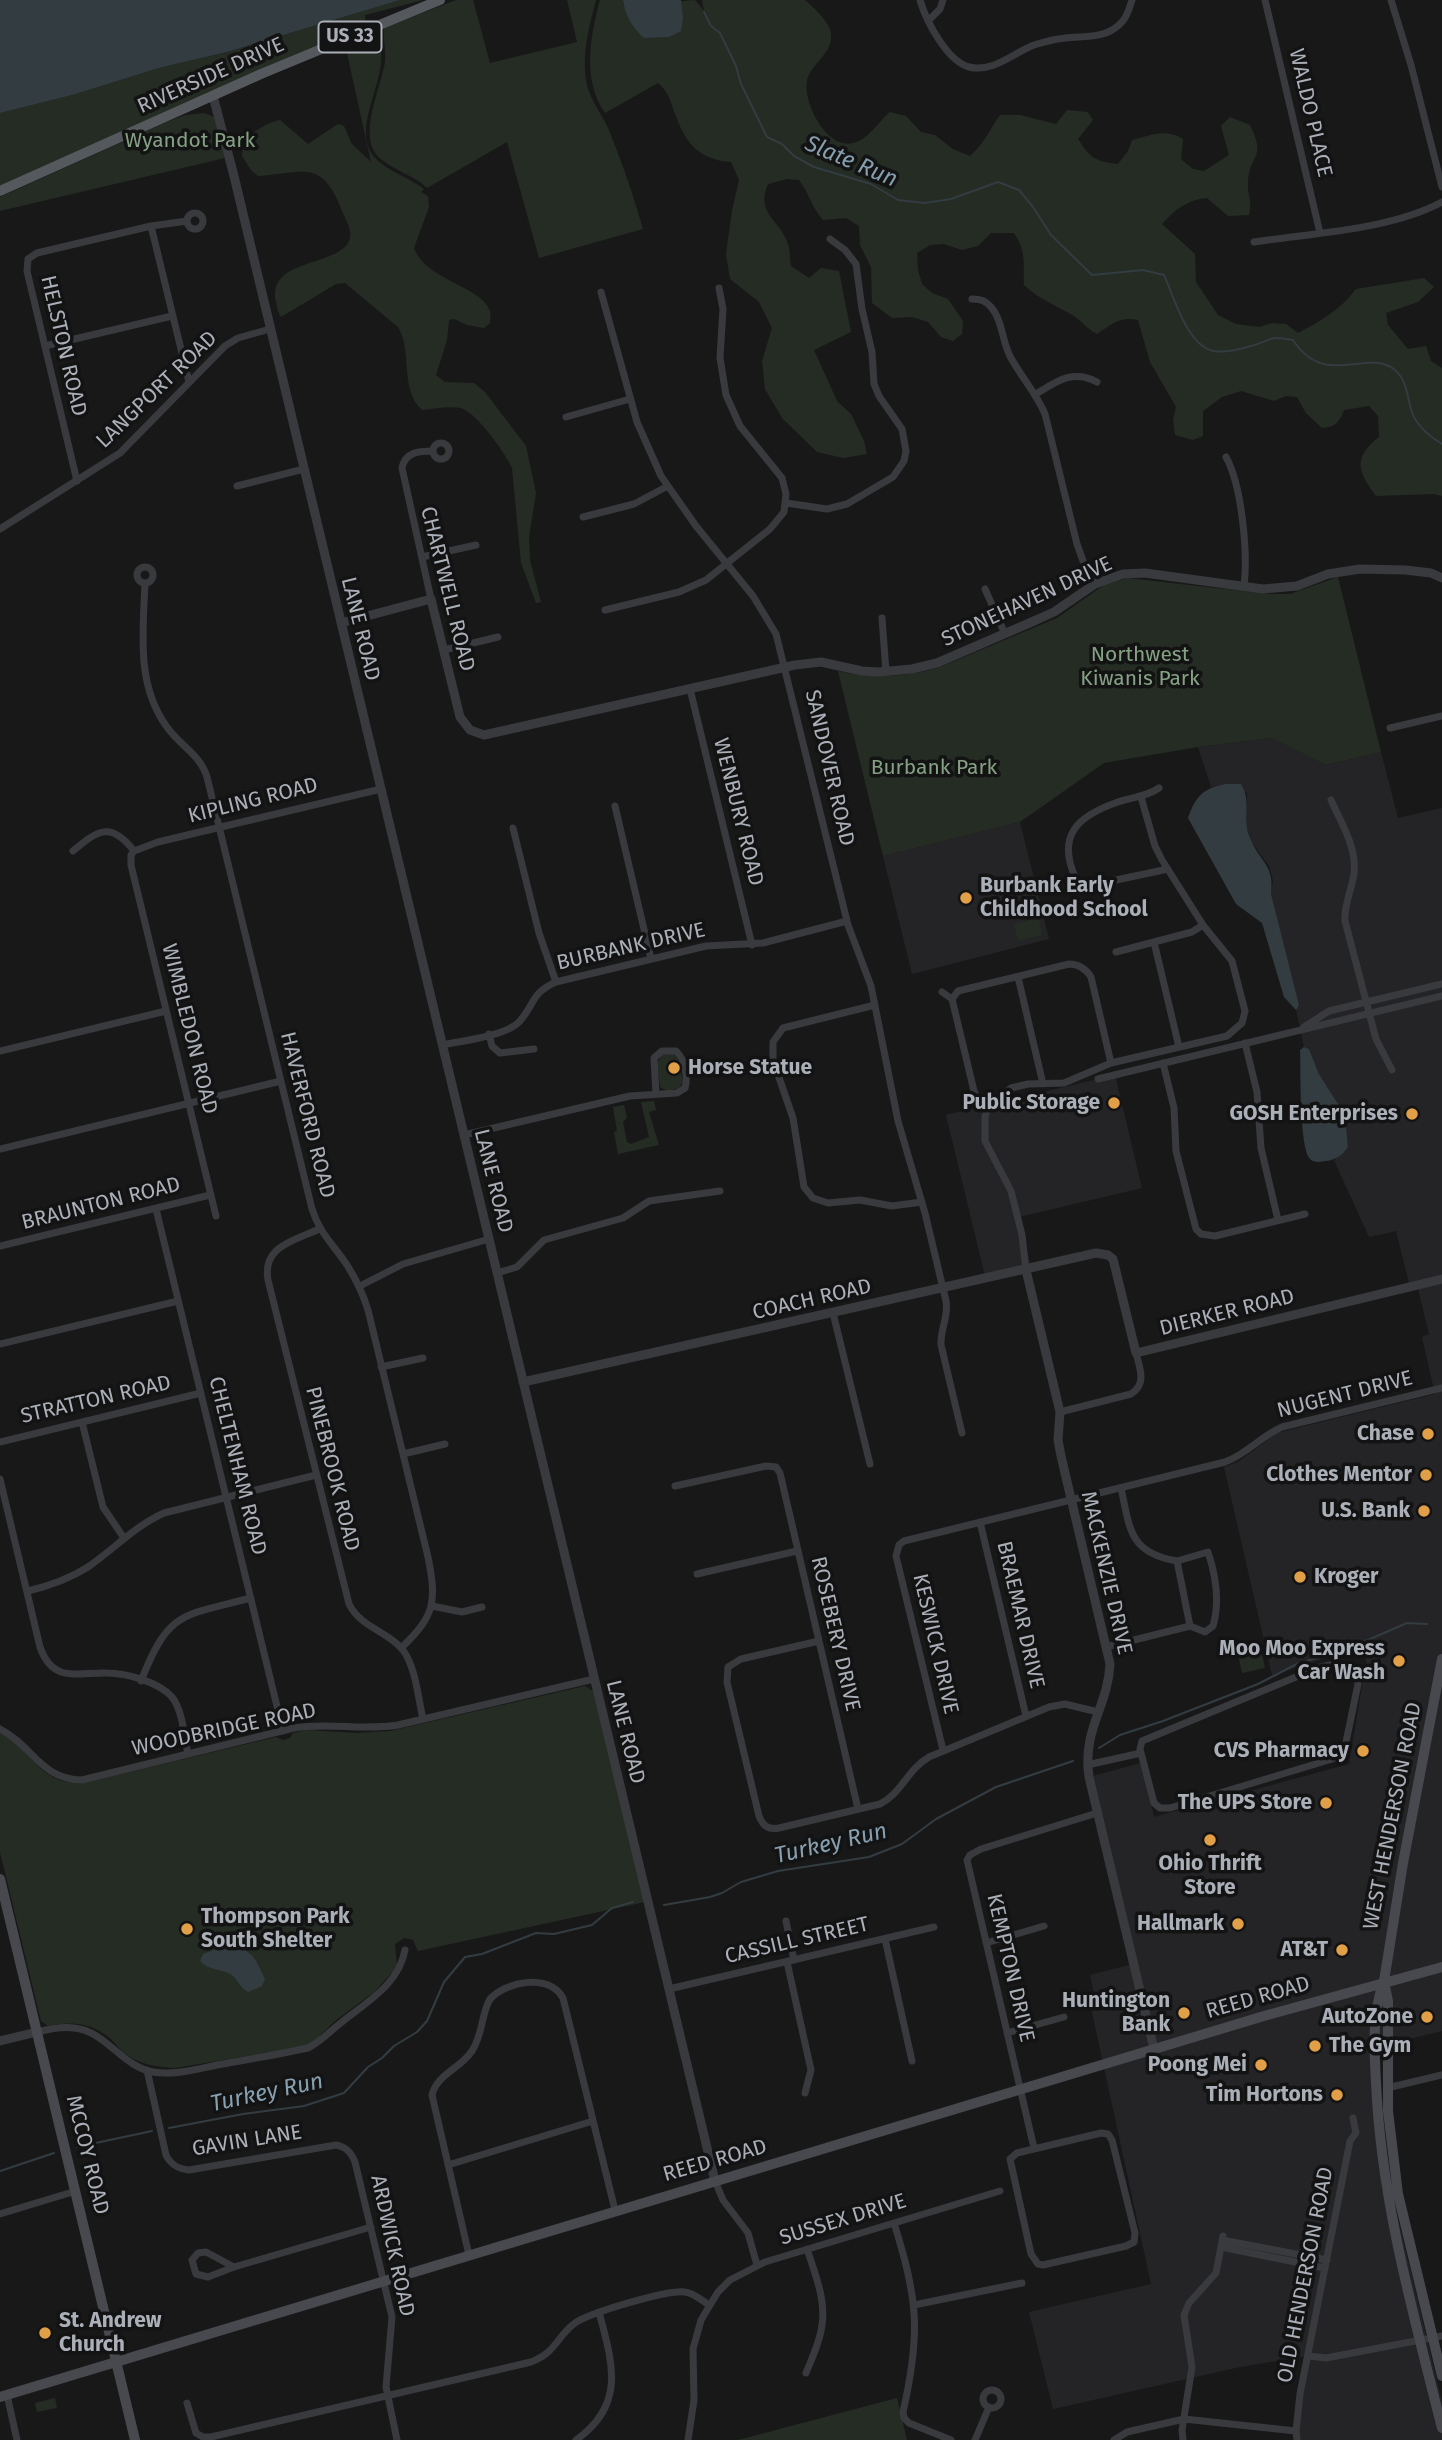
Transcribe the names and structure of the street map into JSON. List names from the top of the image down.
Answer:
{
  "streets": {
    "main road": [
      "US 33",
      "RIVERSIDE DRIVE",
      "WEST HENDERSON ROAD",
      "REED ROAD",
      "MCCOY ROAD"
    ],
    "street": [
      "WALDO PLACE",
      "HELSTON ROAD",
      "LANGPORT ROAD",
      "CHARTWELL ROAD",
      "STONEHAVEN DRIVE",
      "LANE ROAD",
      "SANDOVER ROAD",
      "KIPLING ROAD",
      "WENBURY ROAD",
      "BURBANK DRIVE",
      "WIMBLEDON ROAD",
      "HAVERFORD ROAD",
      "BRAUNTON ROAD",
      "COACH ROAD",
      "DIERKER ROAD",
      "NUGENT DRIVE",
      "STRATTON ROAD",
      "CHELTENHAM ROAD",
      "PINEBROOK ROAD",
      "MACKENZIE DRIVE",
      "BRAEMAR DRIVE",
      "ROSEBERY DRIVE",
      "KESWICK DRIVE",
      "WOODBRIDGE ROAD",
      "CASSILL STREET",
      "KEMPTON DRIVE",
      "GAVIN LANE",
      "SUSSEX DRIVE",
      "ARDWICK ROAD",
      "OLD HENDERSON ROAD"
    ]
  },
  "crossings": [
    ["RIVERSIDE DRIVE", "LANE ROAD"],
    ["HELSTON ROAD", "LANGPORT ROAD"],
    ["LANGPORT ROAD", "LANE ROAD"],
    ["CHARTWELL ROAD", "STONEHAVEN DRIVE"],
    ["STONEHAVEN DRIVE", "SANDOVER ROAD"],
    ["STONEHAVEN DRIVE", "WENBURY ROAD"],
    ["LANE ROAD", "KIPLING ROAD"],
    ["LANE ROAD", "BURBANK DRIVE"],
    ["LANE ROAD", "COACH ROAD"],
    ["LANE ROAD", "WOODBRIDGE ROAD"],
    ["LANE ROAD", "CASSILL STREET"],
    ["LANE ROAD", "REED ROAD"],
    ["LANE ROAD", "SUSSEX DRIVE"],
    ["SANDOVER ROAD", "BURBANK DRIVE"],
    ["SANDOVER ROAD", "COACH ROAD"],
    ["KIPLING ROAD", "WIMBLEDON ROAD"],
    ["KIPLING ROAD", "HAVERFORD ROAD"],
    ["WENBURY ROAD", "BURBANK DRIVE"],
    ["WIMBLEDON ROAD", "BRAUNTON ROAD"],
    ["HAVERFORD ROAD", "PINEBROOK ROAD"],
    ["BRAUNTON ROAD", "CHELTENHAM ROAD"],
    ["COACH ROAD", "DIERKER ROAD"],
    ["COACH ROAD", "MACKENZIE DRIVE"],
    ["DIERKER ROAD", "MACKENZIE DRIVE"],
    ["NUGENT DRIVE", "MACKENZIE DRIVE"],
    ["NUGENT DRIVE", "BRAEMAR DRIVE"],
    ["NUGENT DRIVE", "KESWICK DRIVE"],
    ["STRATTON ROAD", "CHELTENHAM ROAD"],
    ["CHELTENHAM ROAD", "WOODBRIDGE ROAD"],
    ["MACKENZIE DRIVE", "KEMPTON DRIVE"],
    ["MACKENZIE DRIVE", "REED ROAD"],
    ["WEST HENDERSON ROAD", "REED ROAD"],
    ["KEMPTON DRIVE", "REED ROAD"],
    ["REED ROAD", "MCCOY ROAD"],
    ["REED ROAD", "ARDWICK ROAD"],
    ["GAVIN LANE", "ARDWICK ROAD"]
  ],
  "water": ["Slate Run", "Turkey Run"],
  "parks": ["Wyandot Park", "Northwest Kiwanis Park", "Burbank Park"],
  "places": [
    "Burbank Early Childhood School",
    "Horse Statue",
    "Public Storage",
    "GOSH Enterprises",
    "Chase",
    "Clothes Mentor",
    "U.S. Bank",
    "Kroger",
    "Moo Moo Express Car Wash",
    "CVS Pharmacy",
    "The UPS Store",
    "Ohio Thrift Store",
    "Hallmark",
    "Thompson Park South Shelter",
    "AT&T",
    "Huntington Bank",
    "AutoZone",
    "The Gym",
    "Poong Mei",
    "Tim Hortons",
    "St. Andrew Church"
  ]
}
